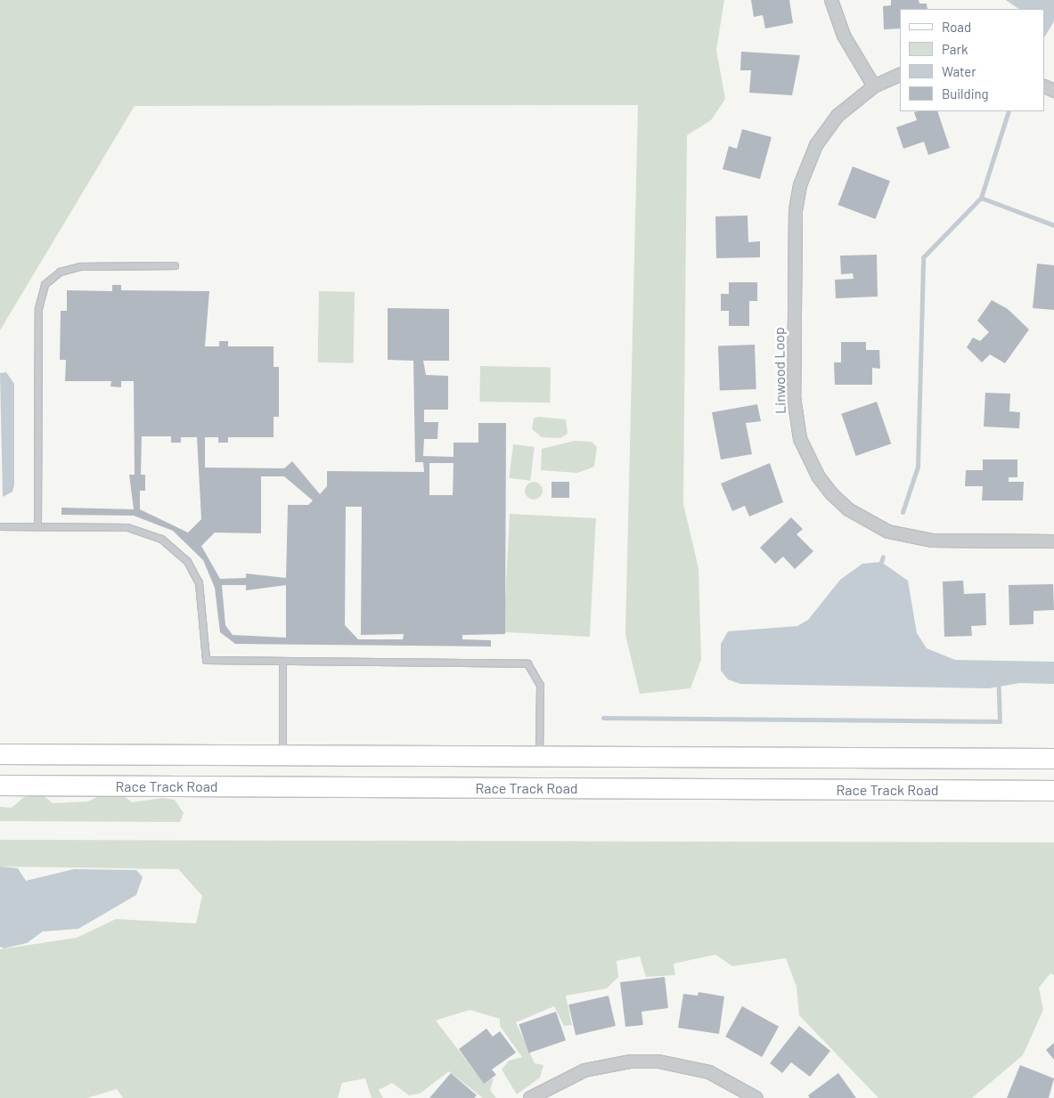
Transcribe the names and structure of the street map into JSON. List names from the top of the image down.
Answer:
{
  "streets": {
    "main road": ["Race Track Road"],
    "street": ["Linwood Loop"]
  },
  "legend": [
    "Road",
    "Park",
    "Water",
    "Building"
  ]
}
